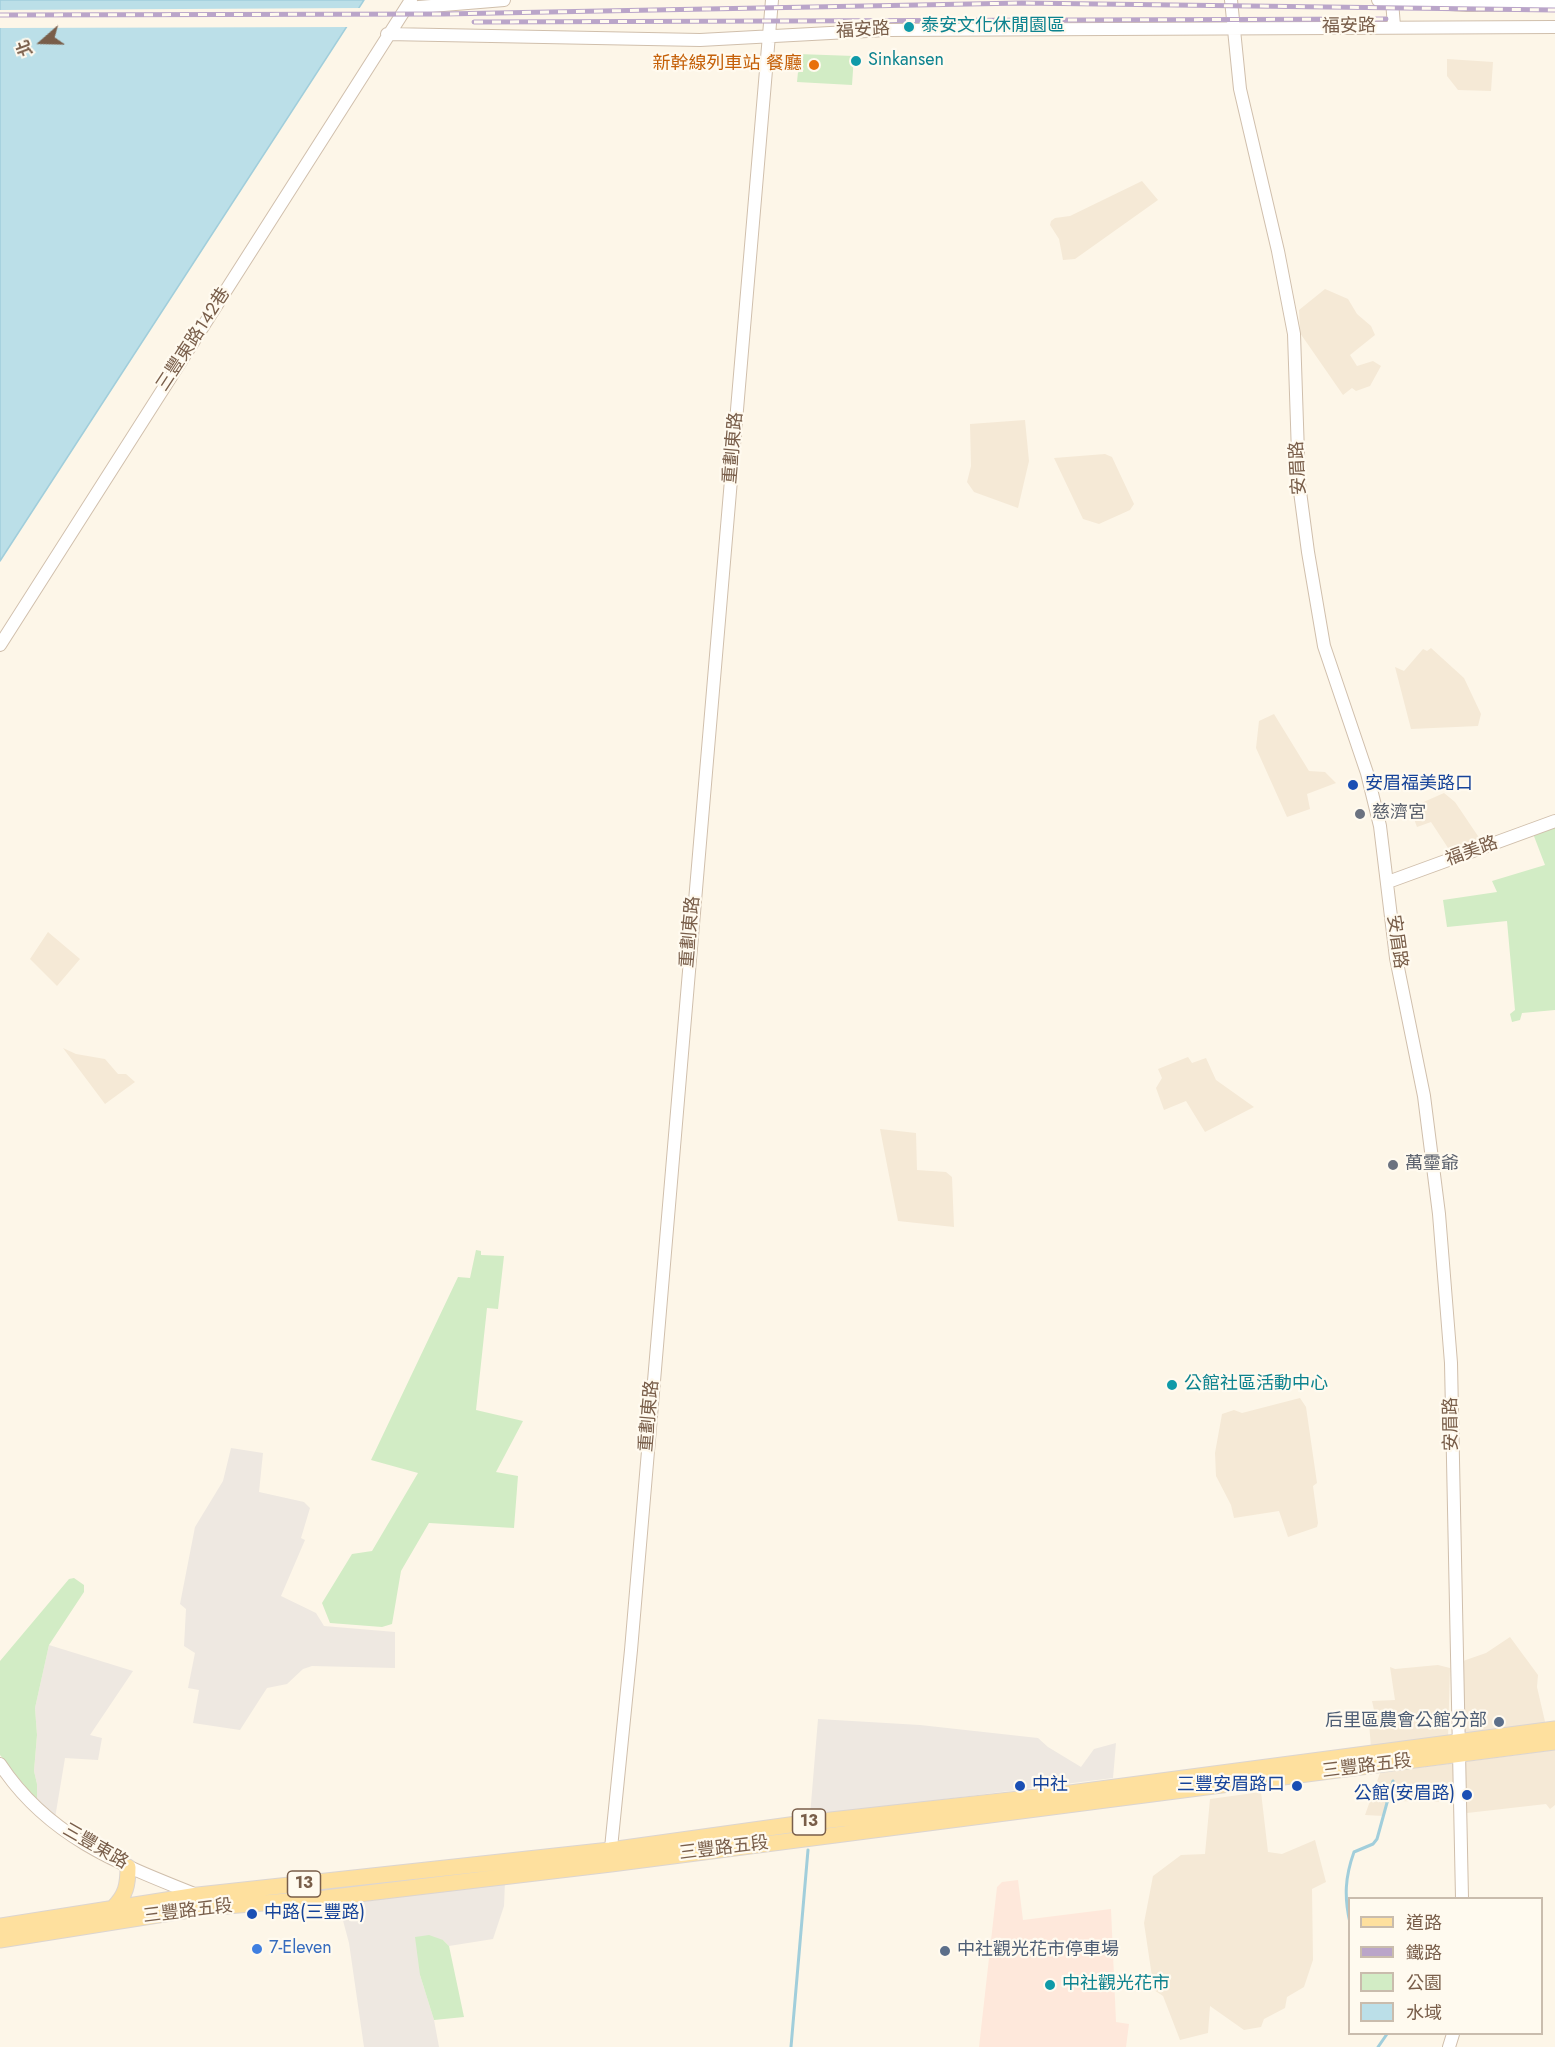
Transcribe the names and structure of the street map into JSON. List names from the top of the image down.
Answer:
{
  "streets": {
    "main road": ["三豐路五段", "13"],
    "street": [
      "福安路",
      "三豐東路142巷",
      "重劃東路",
      "安眉路",
      "福美路",
      "三豐東路"
    ]
  },
  "crossings": [
    ["福安路", "三豐東路142巷"],
    ["福安路", "重劃東路"],
    ["福安路", "安眉路"],
    ["重劃東路", "三豐路五段"],
    ["安眉路", "福美路"],
    ["安眉路", "三豐路五段"],
    ["三豐路五段", "三豐東路"]
  ],
  "places": [
    "泰安文化休閒園區",
    "Sinkansen",
    "新幹線列車站 餐廳",
    "安眉福美路口",
    "慈濟宮",
    "萬𤫊爺",
    "公館社區活動中心",
    "后里區農會公館分部",
    "中社",
    "三豐安眉路口",
    "公館(安眉路)",
    "中路(三豐路)",
    "7-Eleven",
    "中社觀光花市停車場",
    "中社觀光花市"
  ],
  "legend": [
    "道路",
    "鐵路",
    "公園",
    "水域"
  ],
  "north": "left"
}
